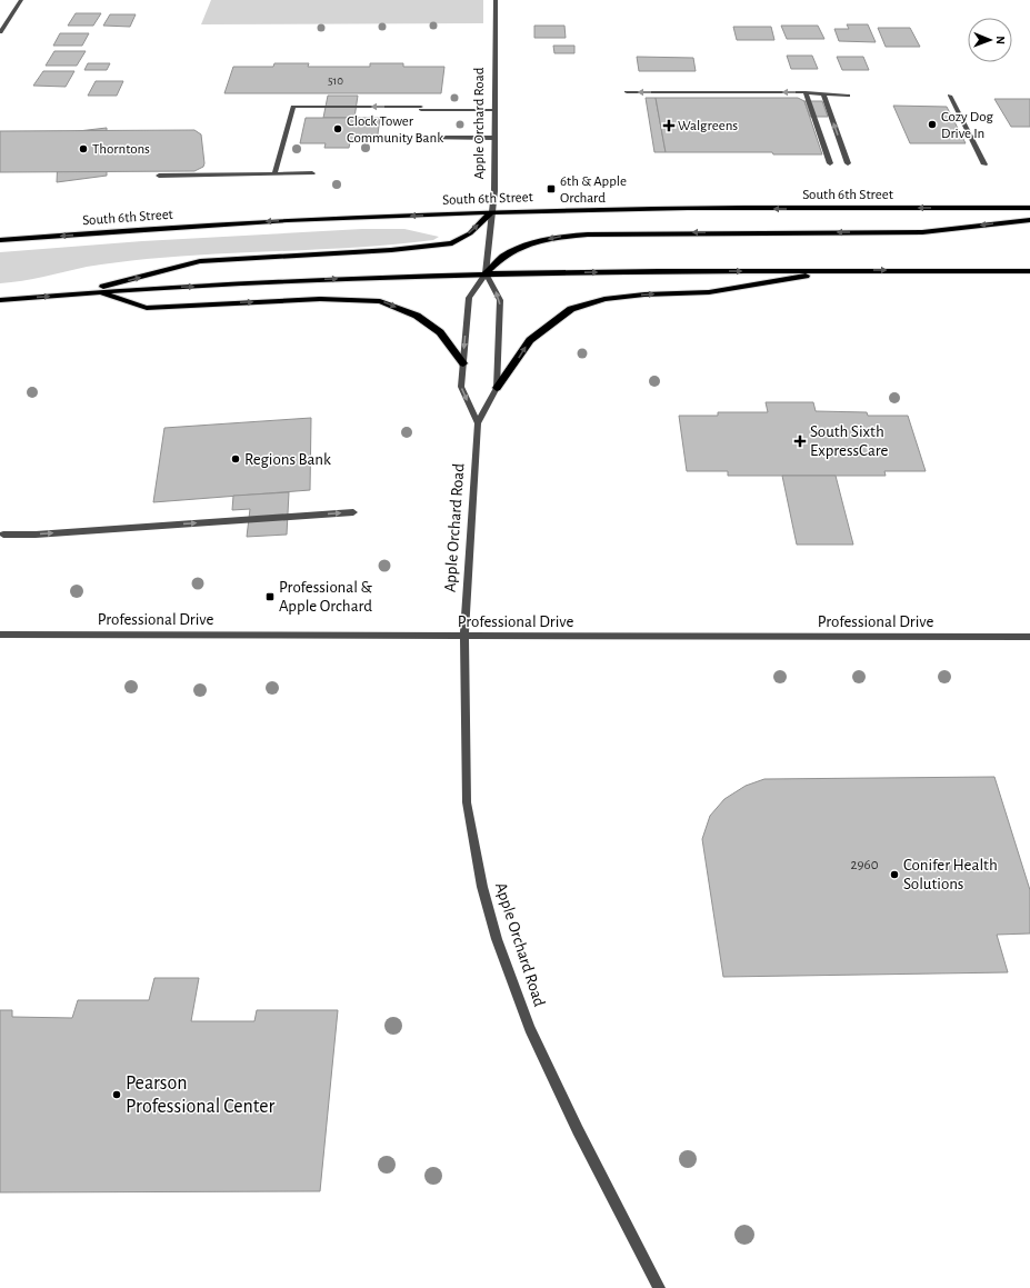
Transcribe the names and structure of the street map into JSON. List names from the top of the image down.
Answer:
{
  "streets": {
    "main road": ["South 6th Street"],
    "street": ["Apple Orchard Road", "Professional Drive"]
  },
  "crossings": [
    ["Apple Orchard Road", "South 6th Street"],
    ["Apple Orchard Road", "Professional Drive"]
  ],
  "places": {
    "other": [
      "Cozy Dog Drive In",
      "Clock Tower Community Bank",
      "Thorntons",
      "Regions Bank",
      "Conifer Health Solutions",
      "Pearson Professional Center"
    ],
    "health": ["Walgreens", "South Sixth ExpressCare"],
    "transit": ["6th & Apple Orchard", "Professional & Apple Orchard"]
  },
  "house_numbers": ["510", "2960"],
  "north": "right"
}
